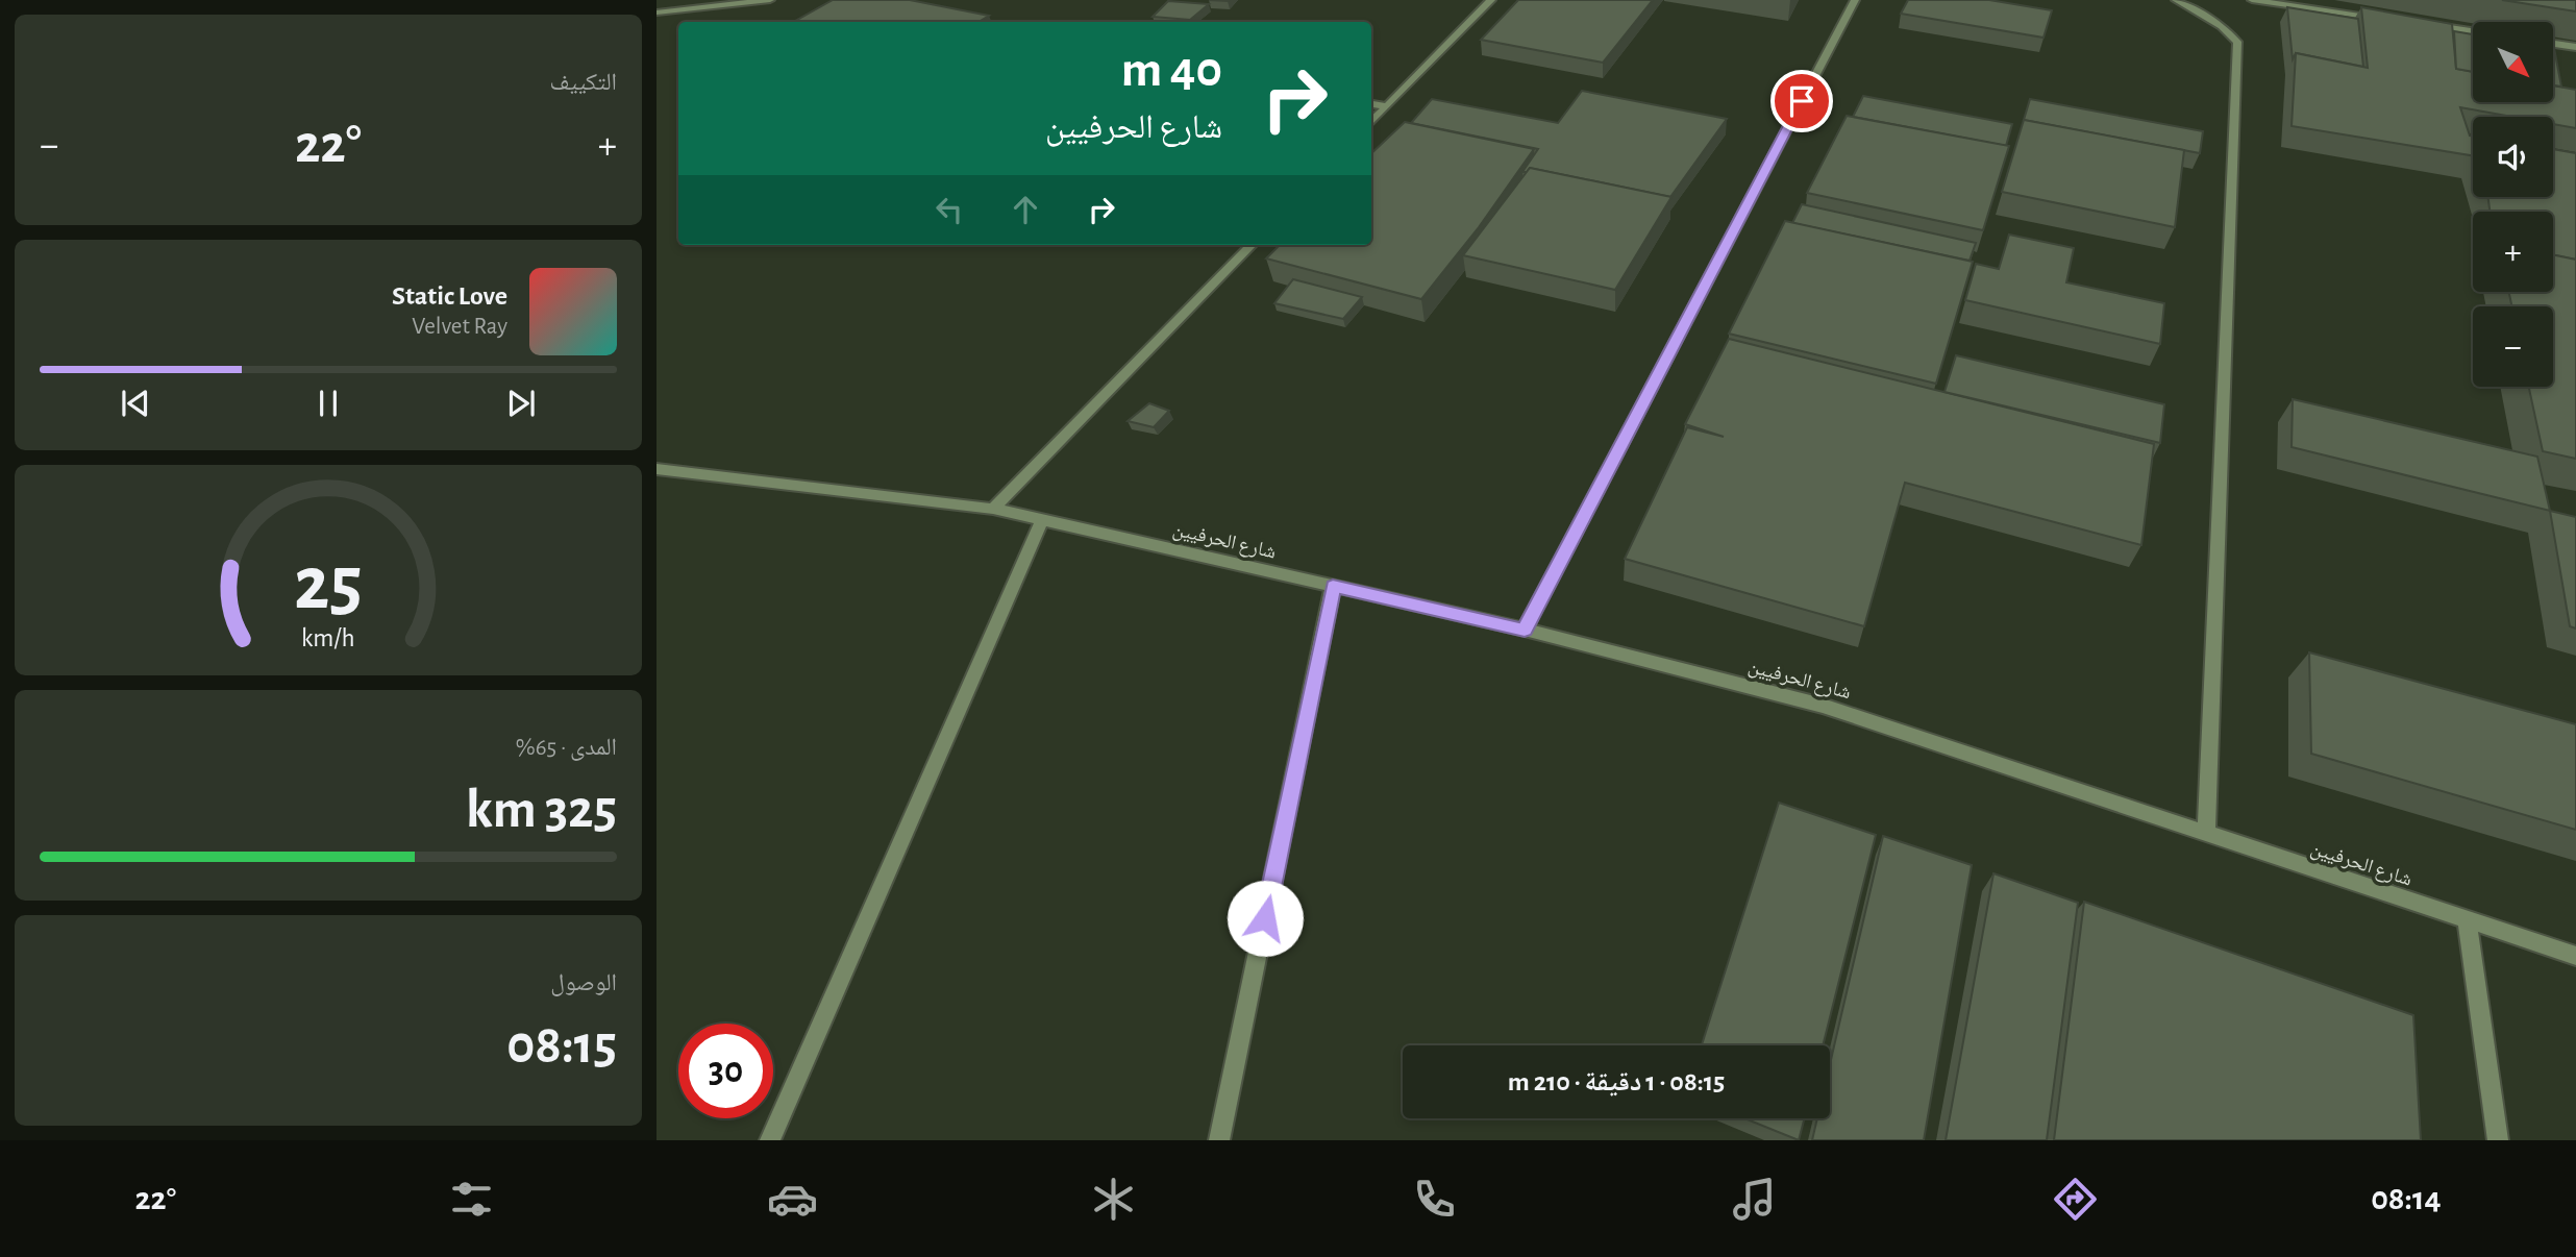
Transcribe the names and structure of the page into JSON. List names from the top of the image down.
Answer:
{
  "streets": {
    "street": ["شارع الحرفيين"]
  },
  "north": "bottom right",
  "page": {
    "tile": [
      "التكييف",
      ["المدى · 65%", "325 km"],
      ["الوصول", "08:15"]
    ],
    "map_buttons": ["+", "−"],
    "turn": ["40 m", "شارع الحرفيين"],
    "heat": ["−", "22°", "+"],
    "song": ["Static Love", "Velvet Ray"],
    "limit": "30",
    "trip": "08:15 · 1 دقيقة · 210 m",
    "tabs": ["08:14", "22°"],
    "gauge": ["25", "km/h"]
  }
}
